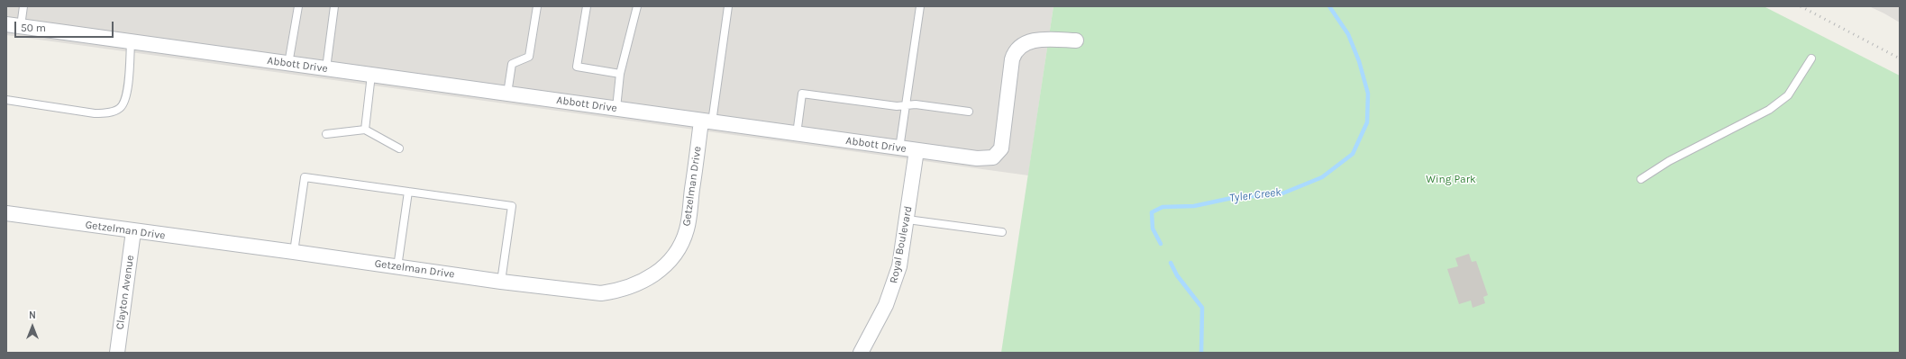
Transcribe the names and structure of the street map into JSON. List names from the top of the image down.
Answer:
{
  "streets": {
    "street": [
      "Abbott Drive",
      "Getzelman Drive",
      "Royal Boulevard",
      "Clayton Avenue"
    ]
  },
  "crossings": [
    ["Abbott Drive", "Getzelman Drive"],
    ["Abbott Drive", "Royal Boulevard"],
    ["Getzelman Drive", "Clayton Avenue"]
  ],
  "water": ["Tyler Creek"],
  "parks": ["Wing Park"],
  "scale_bar": "50 m",
  "north": "top"
}
